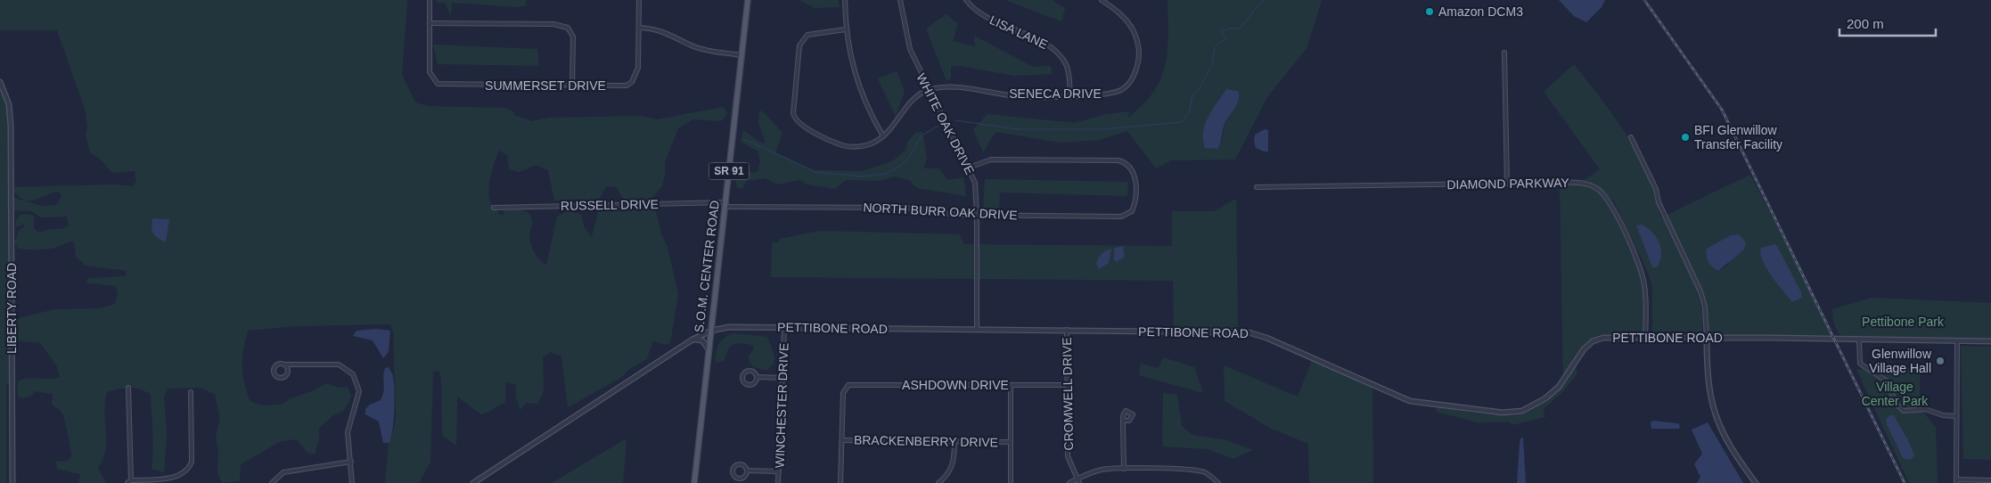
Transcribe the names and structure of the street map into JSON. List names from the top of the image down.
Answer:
{
  "streets": {
    "main road": ["SR 91", "S.O.M. CENTER ROAD"],
    "street": [
      "LISA LANE",
      "SUMMERSET DRIVE",
      "SENECA DRIVE",
      "WHITE OAK DRIVE",
      "DIAMOND PARKWAY",
      "RUSSELL DRIVE",
      "NORTH BURR OAK DRIVE",
      "LIBERTY ROAD",
      "PETTIBONE ROAD",
      "ASHDOWN DRIVE",
      "CROMWELL DRIVE",
      "WINCHESTER DRIVE",
      "BRACKENBERRY DRIVE"
    ]
  },
  "crossings": [
    ["LISA LANE", "SENECA DRIVE"],
    ["SENECA DRIVE", "WHITE OAK DRIVE"],
    ["WHITE OAK DRIVE", "NORTH BURR OAK DRIVE"],
    ["WHITE OAK DRIVE", "PETTIBONE ROAD"],
    ["DIAMOND PARKWAY", "PETTIBONE ROAD"],
    ["RUSSELL DRIVE", "NORTH BURR OAK DRIVE"],
    ["RUSSELL DRIVE", "S.O.M. CENTER ROAD"],
    ["NORTH BURR OAK DRIVE", "S.O.M. CENTER ROAD"],
    ["S.O.M. CENTER ROAD", "PETTIBONE ROAD"],
    ["PETTIBONE ROAD", "CROMWELL DRIVE"],
    ["PETTIBONE ROAD", "WINCHESTER DRIVE"],
    ["ASHDOWN DRIVE", "CROMWELL DRIVE"],
    ["ASHDOWN DRIVE", "BRACKENBERRY DRIVE"]
  ],
  "parks": ["Pettibone Park", "Village Center Park"],
  "places": ["Amazon DCM3", "BFI Glenwillow Transfer Facility", "Glenwillow Village Hall"],
  "scale_bar": "200 m"
}
